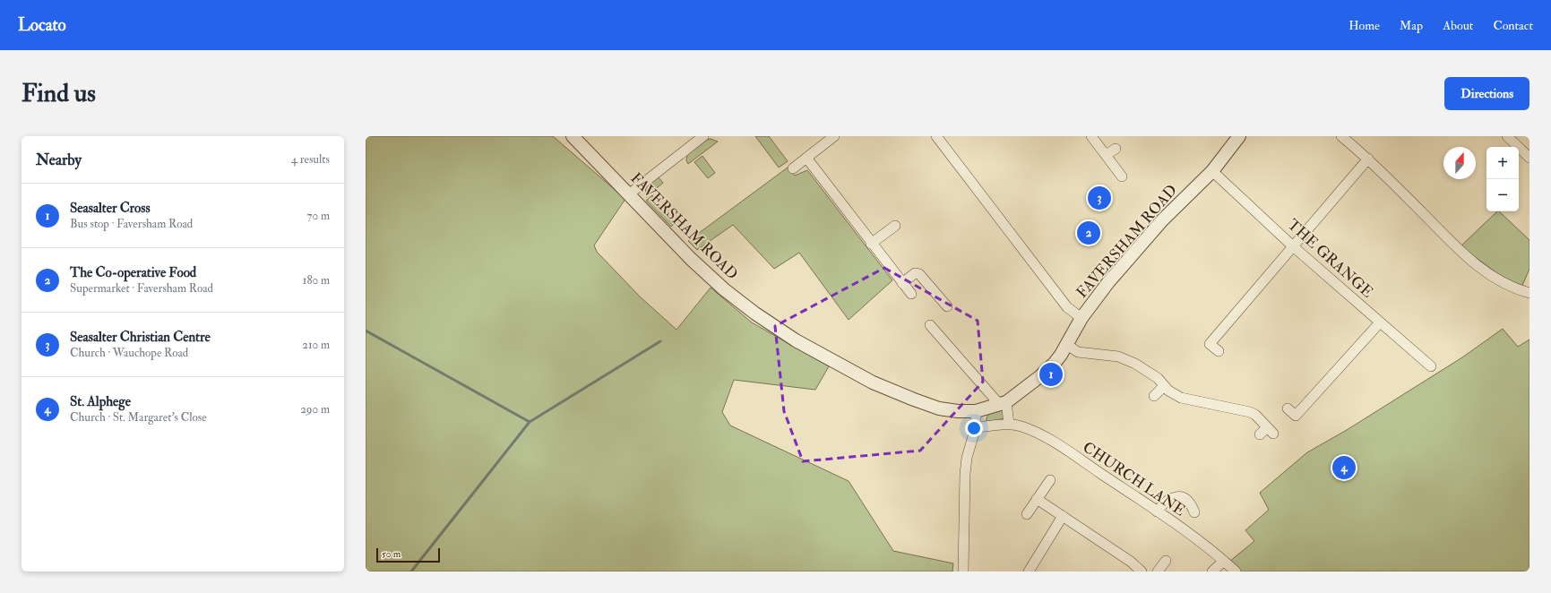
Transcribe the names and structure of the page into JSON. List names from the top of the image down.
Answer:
{
  "streets": {
    "street": ["FAVERSHAM ROAD", "THE GRANGE", "CHURCH LANE"]
  },
  "crossings": [
    ["FAVERSHAM ROAD", "THE GRANGE"]
  ],
  "scale_bar": "50 m",
  "north": "top",
  "page": {
    "header": "Locato",
    "nav": [
      "Home",
      "Map",
      "About",
      "Contact"
    ],
    "buttons": "Directions",
    "title": "Find us",
    "heading": ["Nearby", "4 results"],
    "map_buttons": ["+", "−"],
    "list": [
      {
        "mark": "1",
        "name": "Seasalter Cross",
        "note": "Bus stop · Faversham Road",
        "value": "70 m"
      },
      {
        "mark": "2",
        "name": "The Co-operative Food",
        "note": "Supermarket · Faversham Road",
        "value": "180 m"
      },
      {
        "mark": "3",
        "name": "Seasalter Christian Centre",
        "note": "Church · Wauchope Road",
        "value": "210 m"
      },
      {
        "mark": "4",
        "name": "St. Alphege",
        "note": "Church · St. Margaret's Close",
        "value": "290 m"
      }
    ],
    "pins": [
      "3",
      "2",
      "1",
      "4"
    ],
    "scale": "50 m"
  }
}
